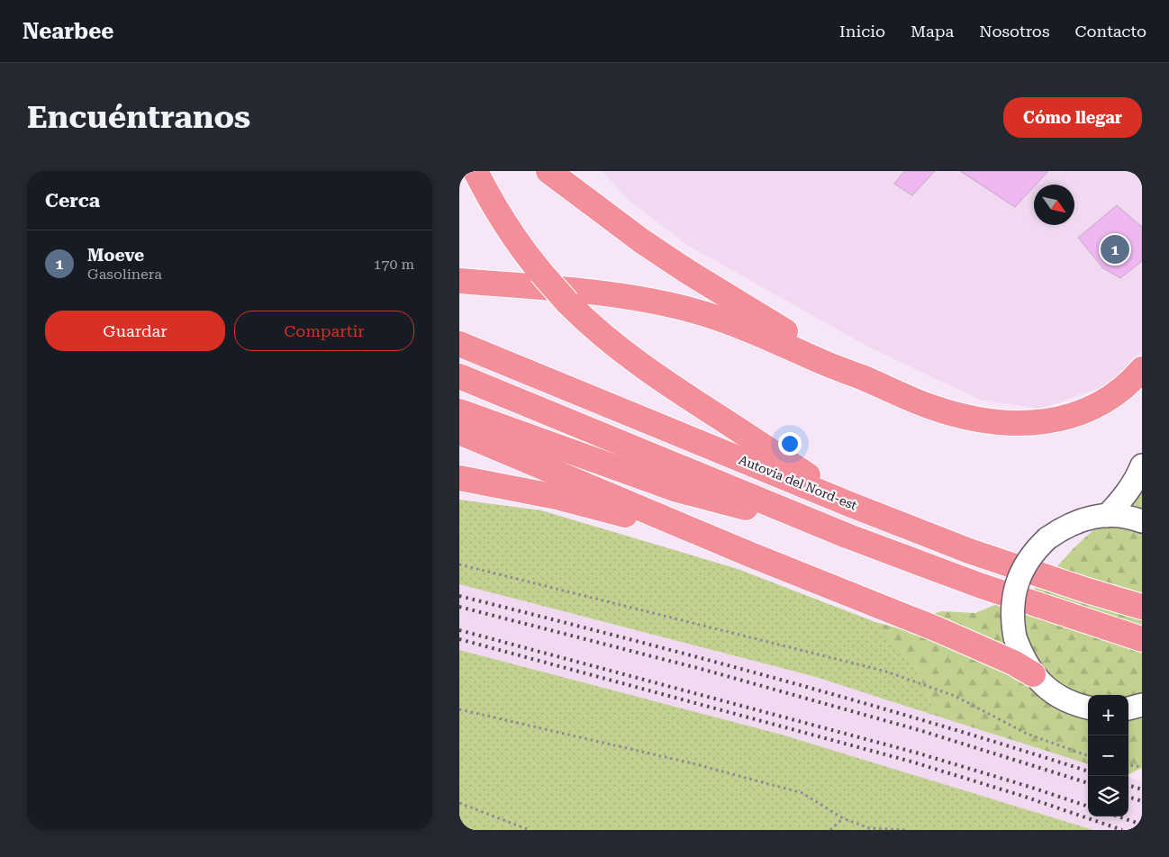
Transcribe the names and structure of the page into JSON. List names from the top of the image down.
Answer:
{
  "streets": {
    "highway": ["Autovia del Nord-est"]
  },
  "north": "bottom right",
  "page": {
    "header": "Nearbee",
    "nav": [
      "Inicio",
      "Mapa",
      "Nosotros",
      "Contacto"
    ],
    "buttons": [
      "Cómo llegar",
      ["Guardar", "Compartir"]
    ],
    "title": "Encuéntranos",
    "heading": "Cerca",
    "list": [
      {
        "mark": "1",
        "name": "Moeve",
        "note": "Gasolinera",
        "value": "170 m"
      }
    ],
    "pins": "1",
    "map_buttons": ["+", "−"]
  }
}
